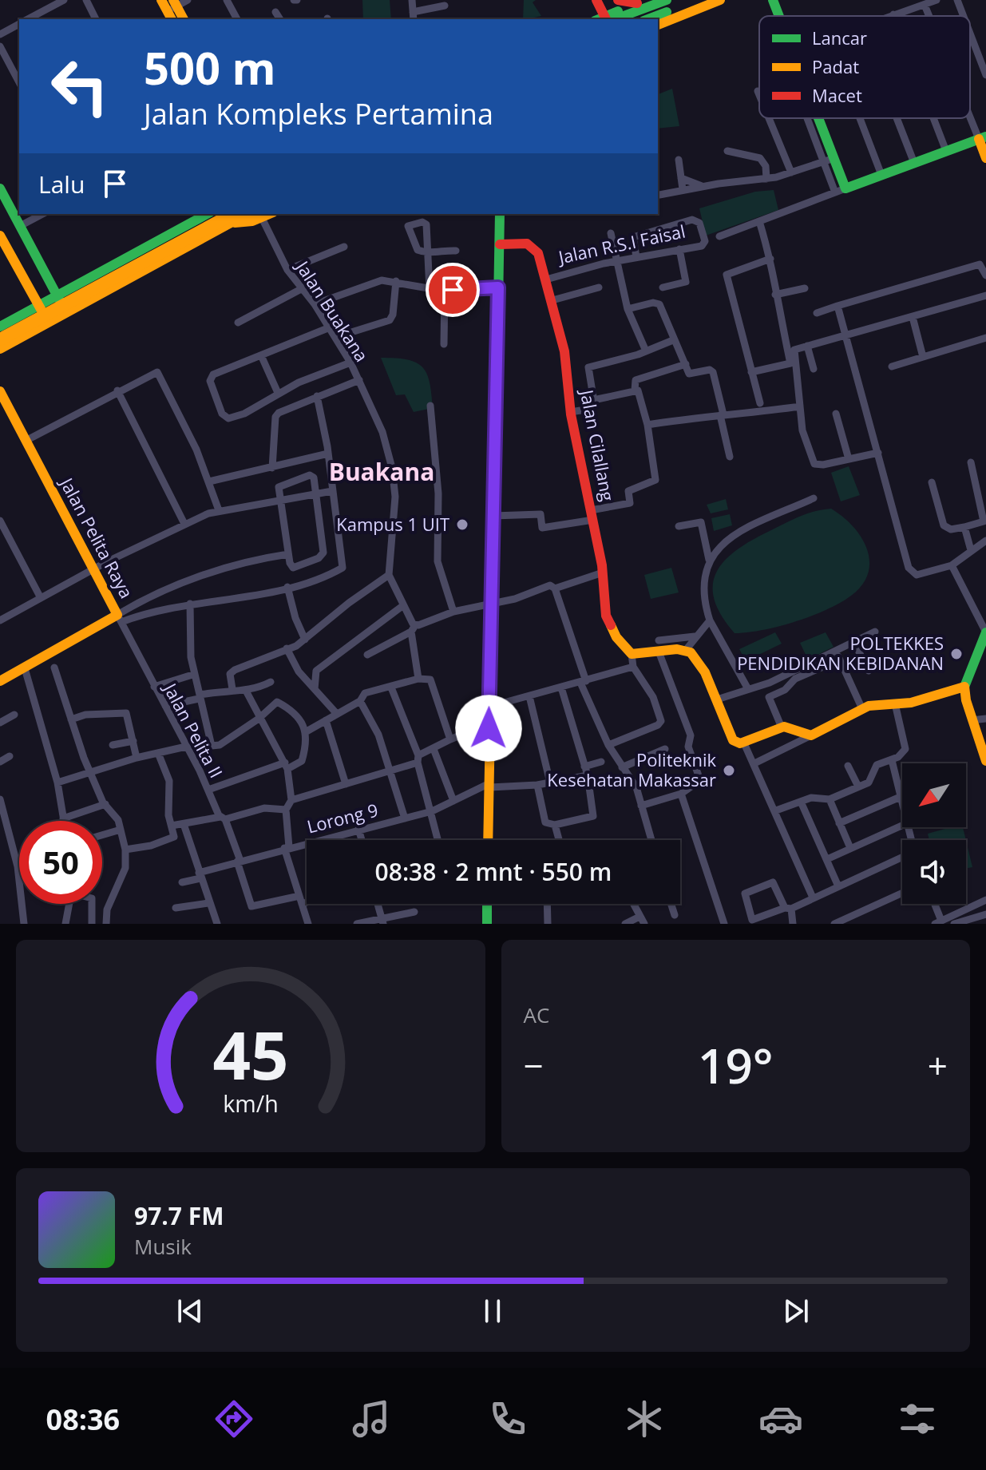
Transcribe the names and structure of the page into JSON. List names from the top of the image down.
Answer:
{
  "streets": {
    "main road": ["Jalan Cilallang", "Jalan Pelita Raya"],
    "street": [
      "Jalan R.S.I Faisal",
      "Jalan Buakana",
      "Jalan Pelita II",
      "Lorong 9"
    ]
  },
  "crossings": [
    ["Jalan R.S.I Faisal", "Jalan Cilallang"],
    ["Jalan Pelita Raya", "Jalan Pelita II"],
    ["Jalan Pelita II", "Lorong 9"]
  ],
  "districts": ["Buakana"],
  "places": ["Kampus 1 UIT", "POLTEKKES PENDIDIKAN KEBIDANAN", "Politeknik Kesehatan Makassar"],
  "legend": ["Lancar", "Padat", "Macet"],
  "north": "bottom left",
  "page": {
    "turn": ["500 m", "Jalan Kompleks Pertamina"],
    "then": "Lalu",
    "limit": "50",
    "trip": "08:38 · 2 mnt · 550 m",
    "tile": "AC",
    "heat": ["−", "19°", "+"],
    "song": ["97.7 FM", "Musik"],
    "tabs": "08:36",
    "gauge": ["45", "km/h"]
  }
}
